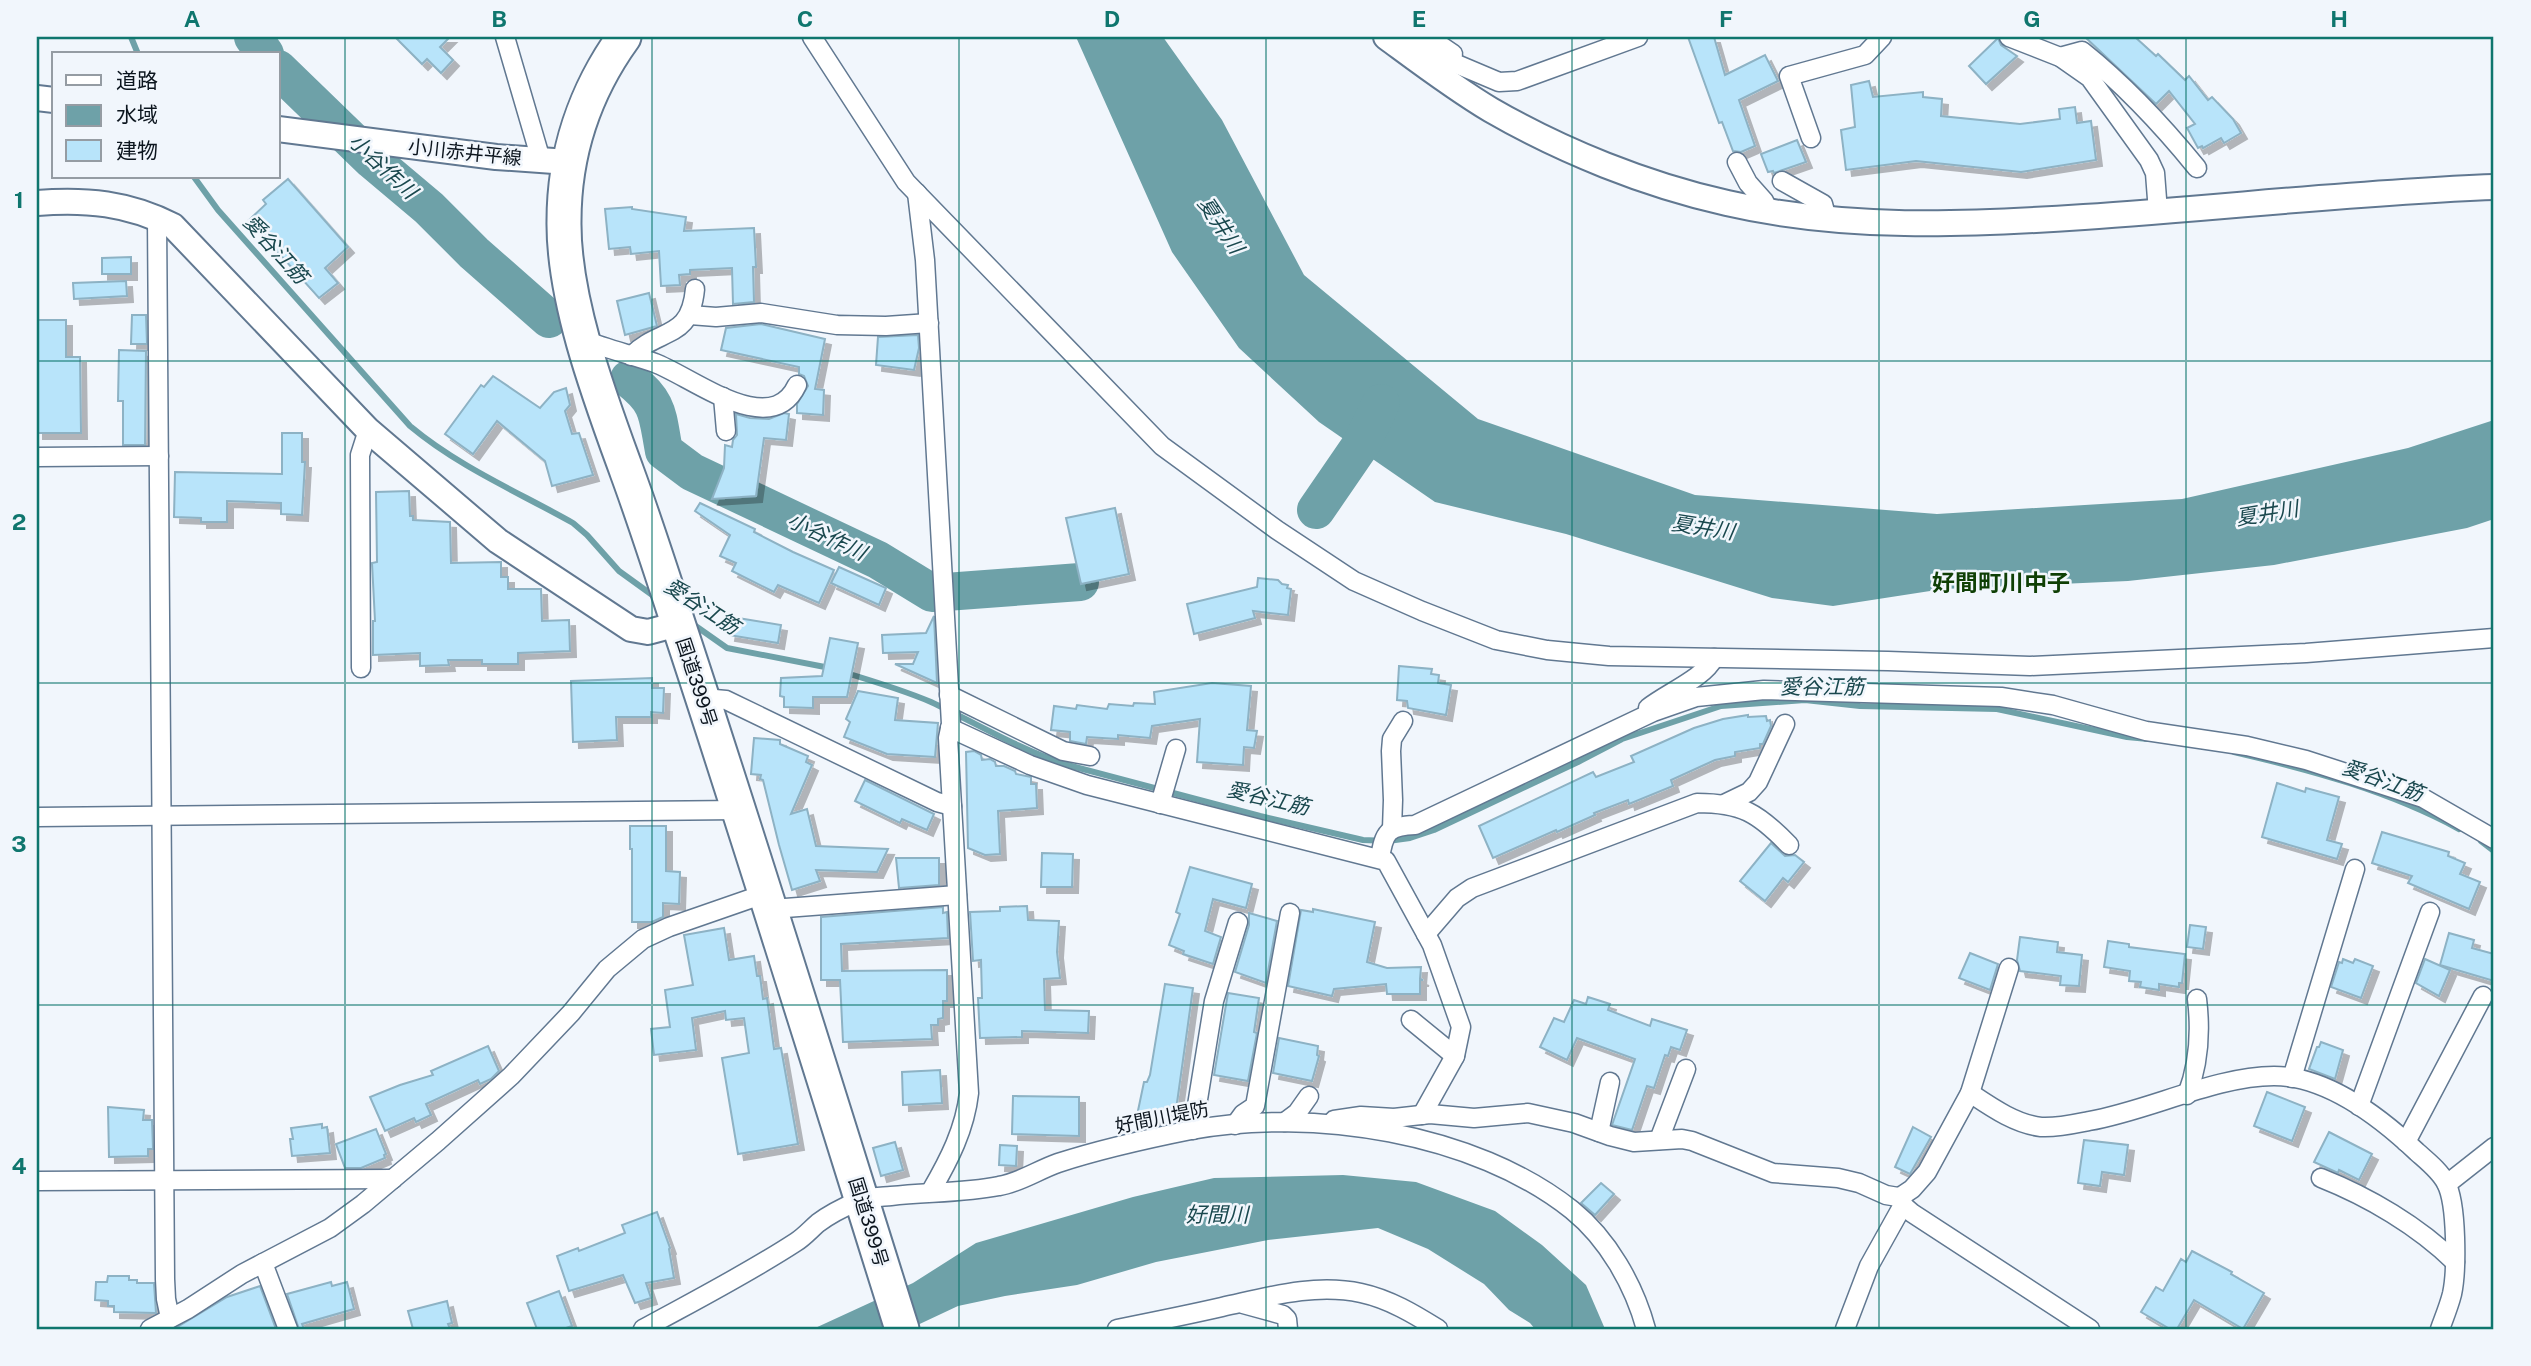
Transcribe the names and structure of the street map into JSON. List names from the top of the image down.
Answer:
{
  "streets": {
    "highway": ["国道399号"],
    "street": ["小川赤井平線", "好間川堤防"]
  },
  "crossings": [
    ["小川赤井平線", "国道399号"],
    ["国道399号", "好間川堤防"]
  ],
  "districts": ["好間町川中子"],
  "water": [
    "小谷作川",
    "夏井川",
    "愛谷江筋",
    "好間川"
  ],
  "legend": ["道路", "水域", "建物"],
  "grid": {
    "columns": [
      "A",
      "B",
      "C",
      "D",
      "E",
      "F",
      "G",
      "H"
    ],
    "rows": [
      "1",
      "2",
      "3",
      "4"
    ]
  }
}
